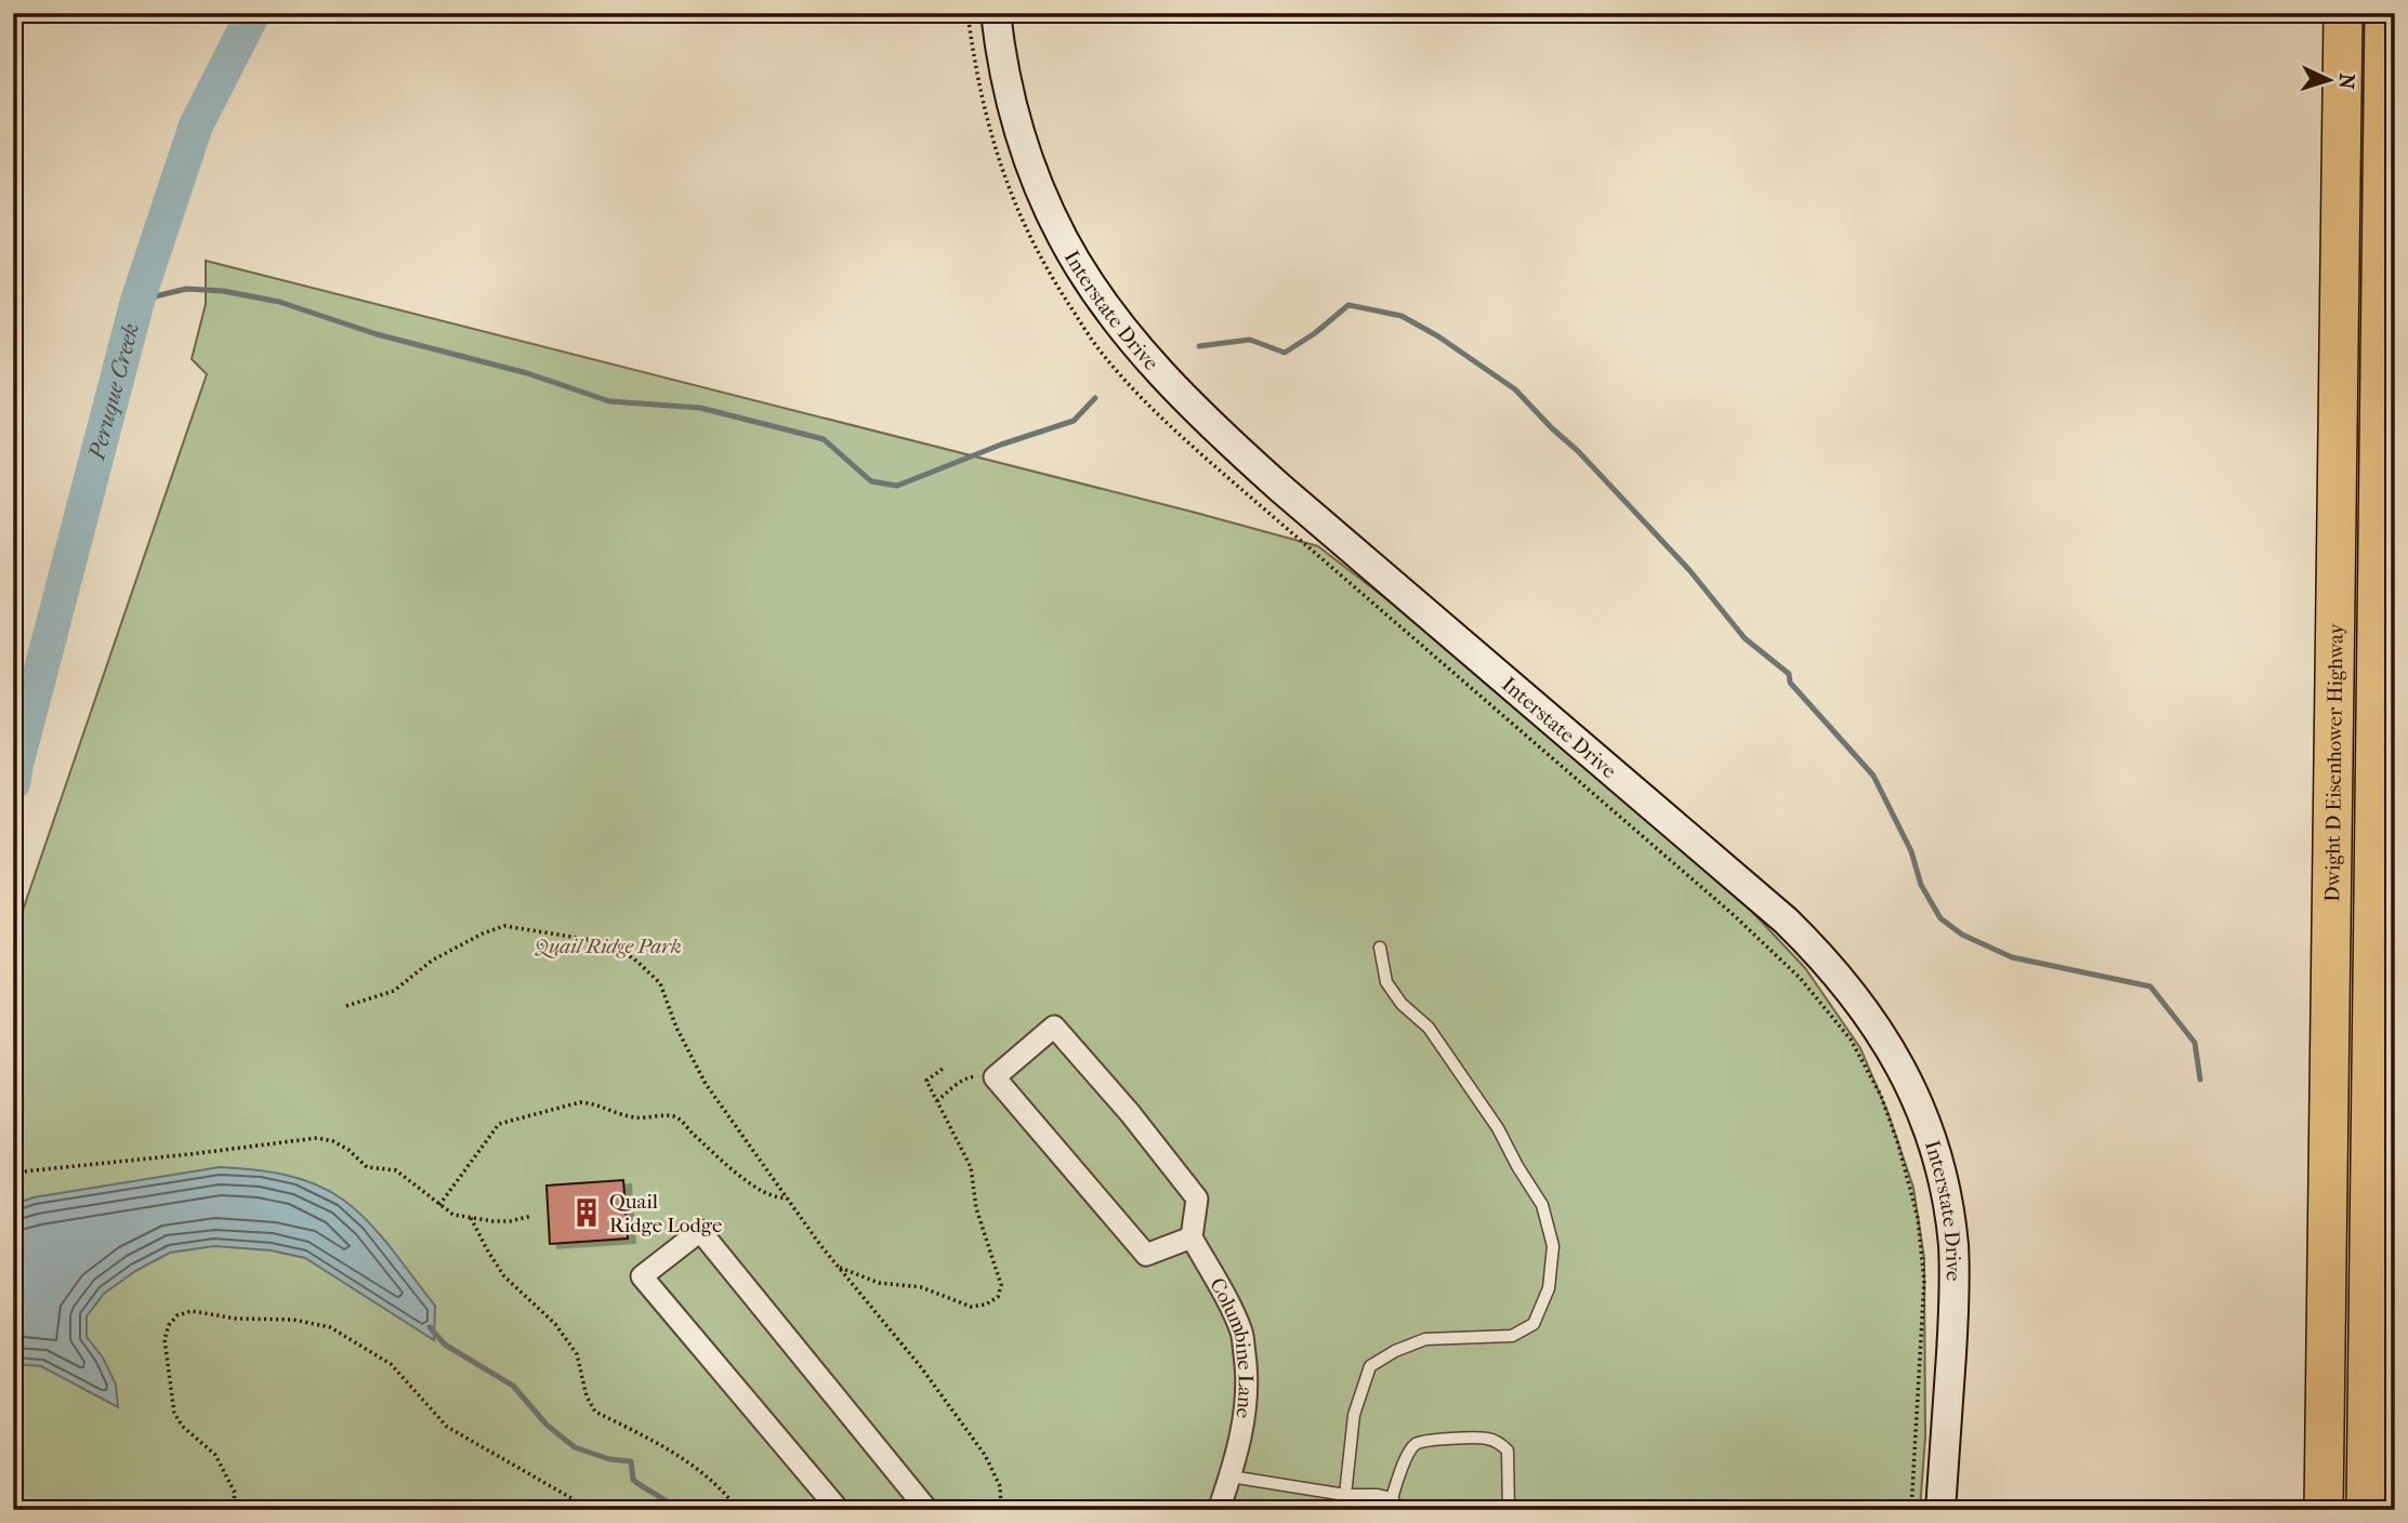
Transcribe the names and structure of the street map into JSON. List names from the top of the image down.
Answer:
{
  "streets": {
    "highway": ["Dwight D Eisenhower Highway"],
    "main road": ["Interstate Drive"],
    "street": ["Columbine Lane"]
  },
  "water": ["Peruque Creek"],
  "parks": ["Quail Ridge Park"],
  "places": {
    "building": ["Quail Ridge Lodge"]
  },
  "north": "right"
}
